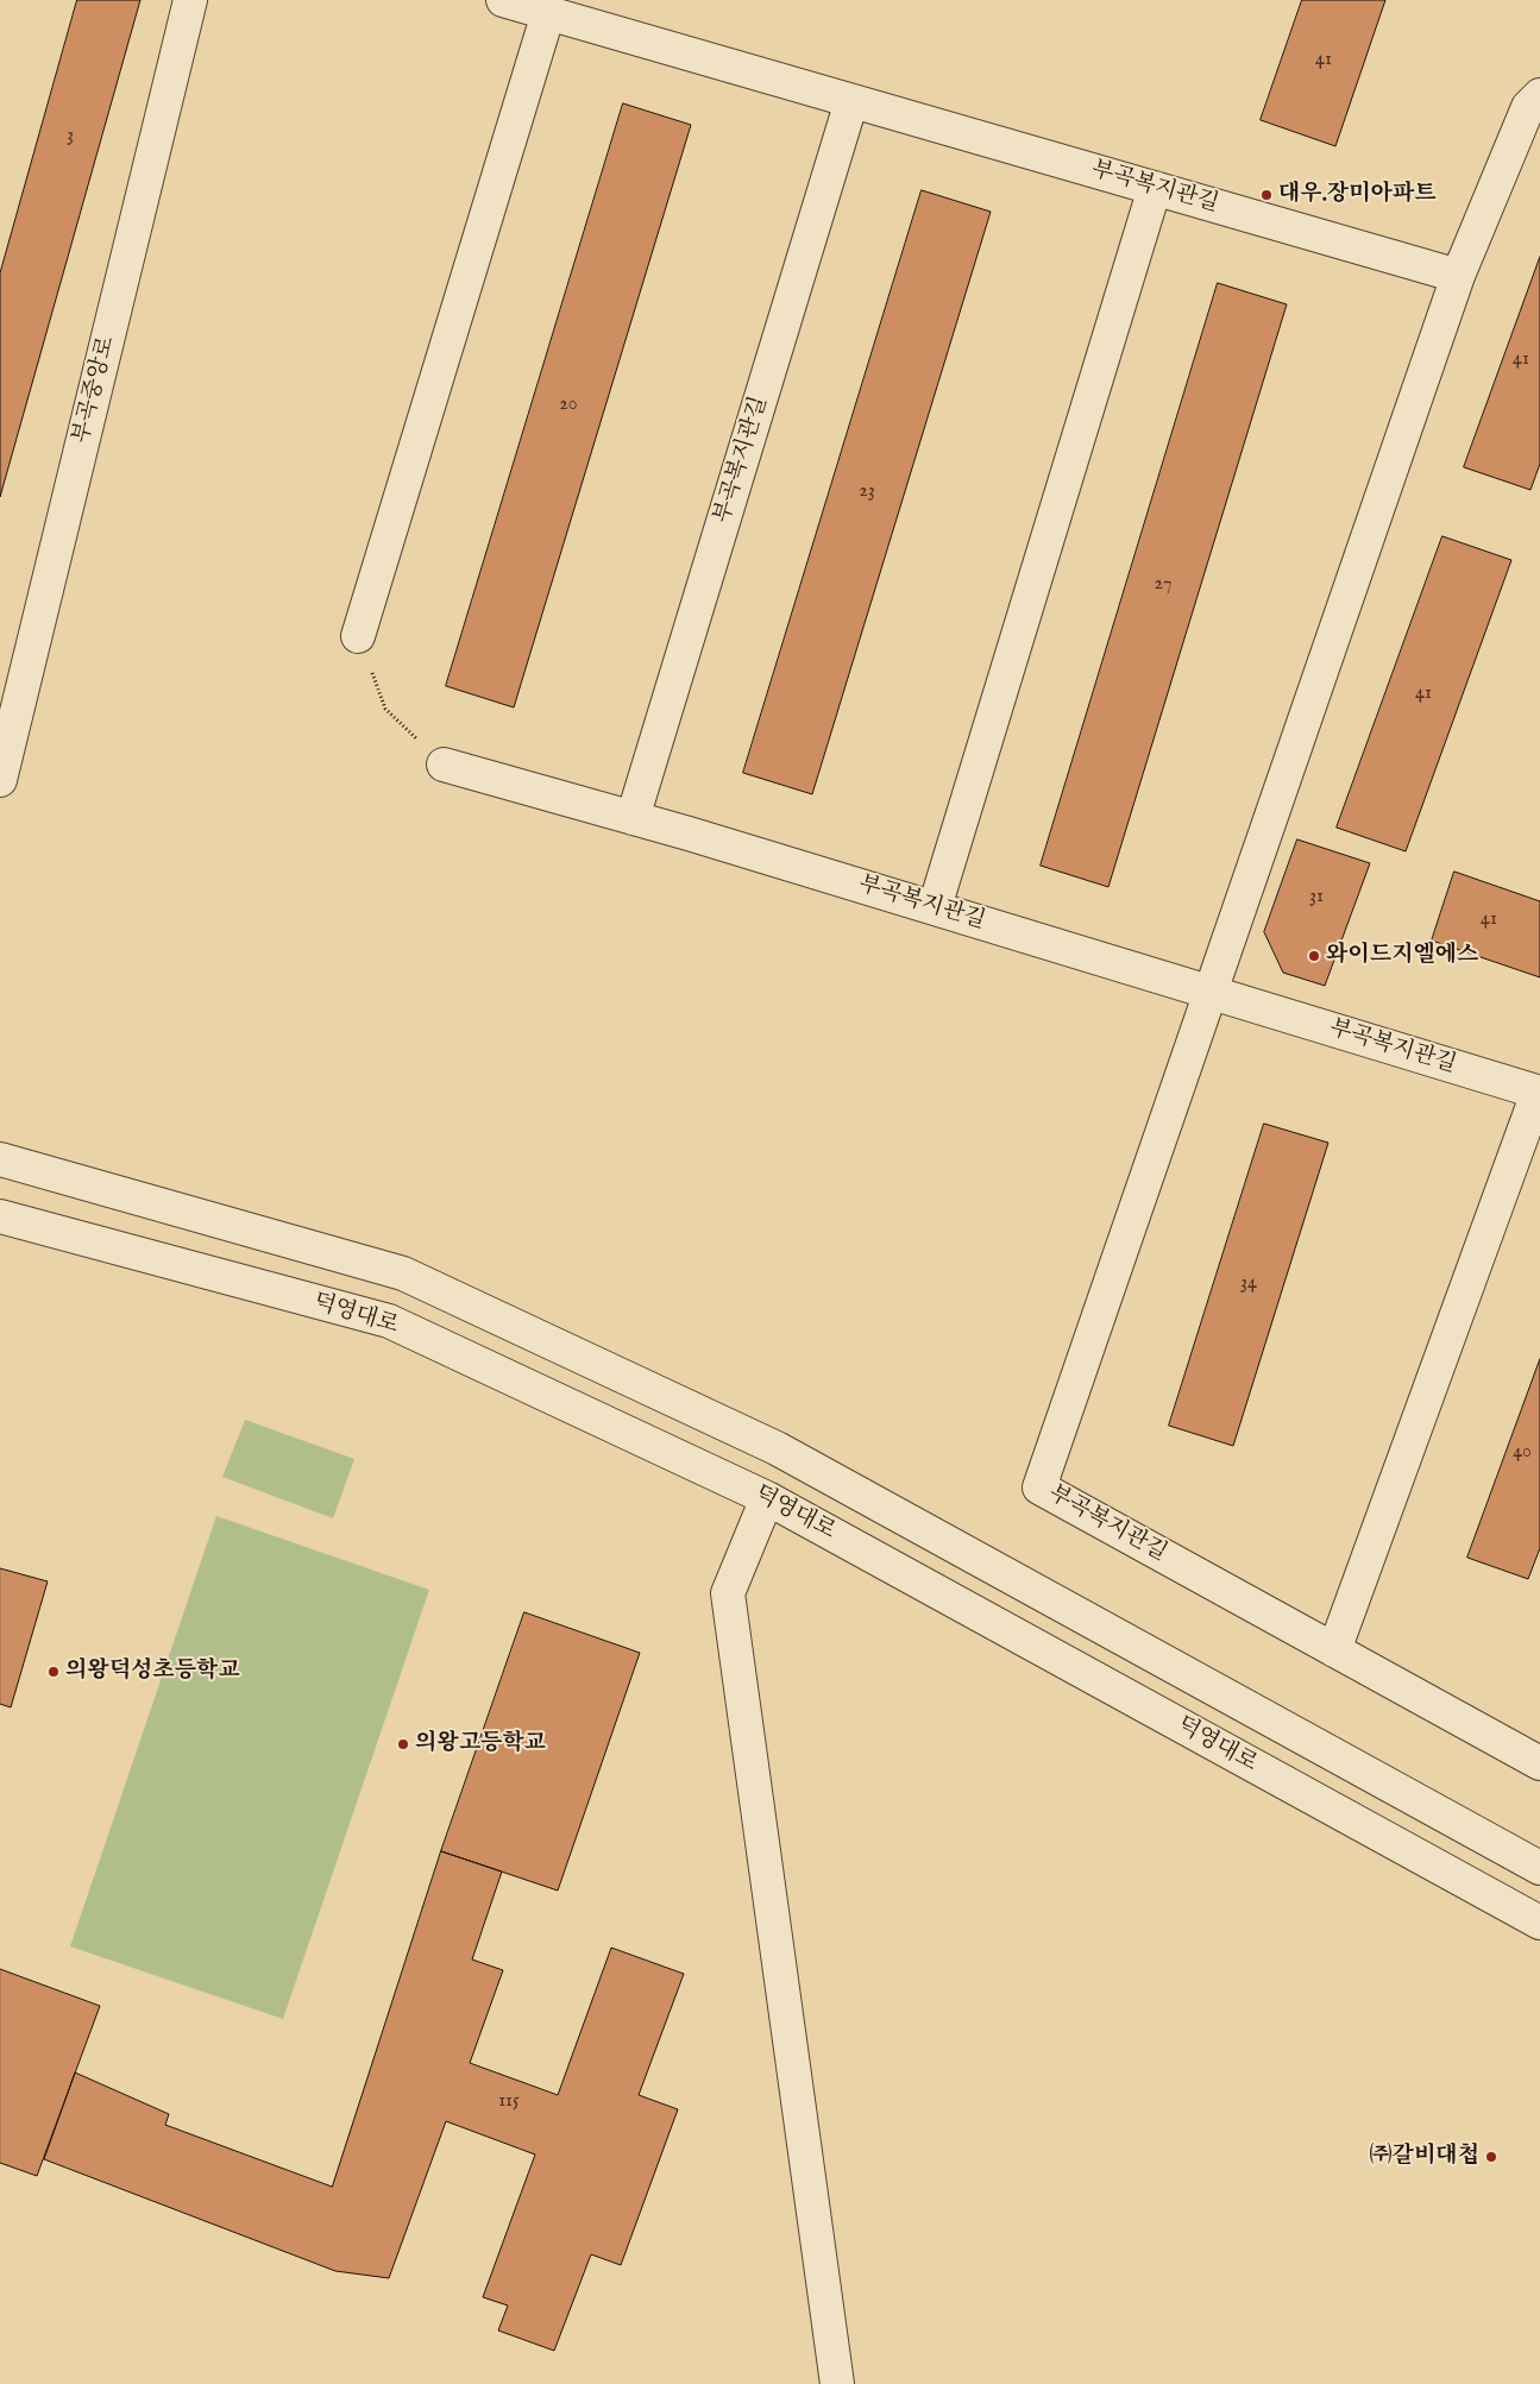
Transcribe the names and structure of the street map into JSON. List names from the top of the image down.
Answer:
{
  "streets": {
    "street": ["부곡복지관길", "부곡중앙로", "덕영대로"]
  },
  "places": [
    "대우.장미아파트",
    "와이드지엘에스",
    "의왕덕성초등학교",
    "의왕고등학교",
    "㈜갈비대첩"
  ],
  "house_numbers": [
    "41",
    "3",
    "41",
    "20",
    "23",
    "27",
    "41",
    "31",
    "41",
    "34",
    "40",
    "115"
  ]
}
